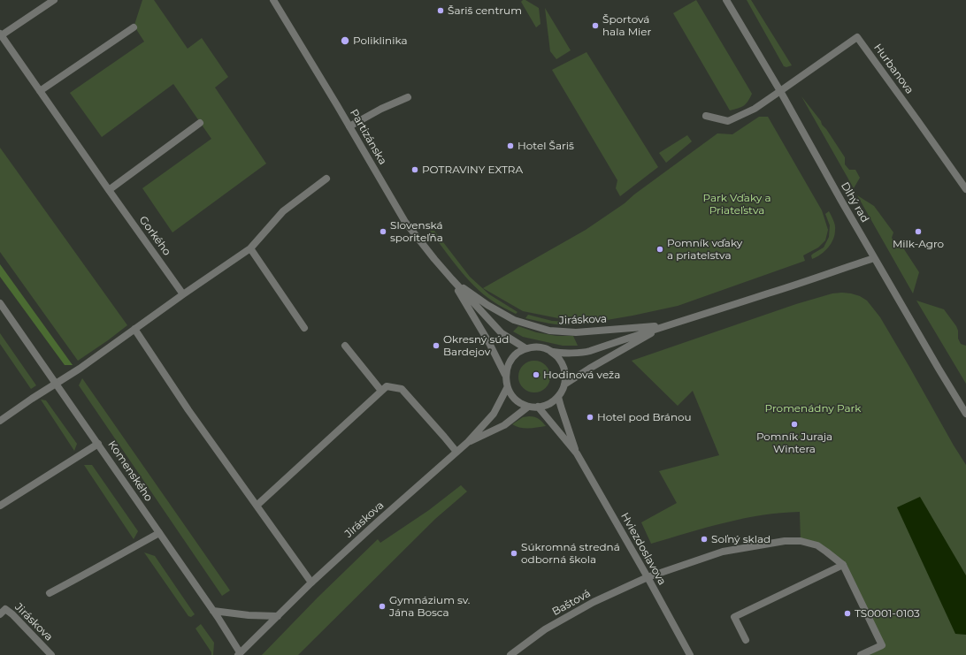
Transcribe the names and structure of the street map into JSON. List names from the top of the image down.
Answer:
{
  "streets": {
    "street": [
      "Hurbanova",
      "Partizánska",
      "Dlhý rad",
      "Gorkého",
      "Jiráskova",
      "Komenského",
      "Hviezdoslavova",
      "Baštová"
    ]
  },
  "crossings": [
    ["Hurbanova", "Dlhý rad"],
    ["Partizánska", "Jiráskova"],
    ["Partizánska", "Hviezdoslavova"],
    ["Dlhý rad", "Jiráskova"],
    ["Jiráskova", "Komenského"],
    ["Jiráskova", "Hviezdoslavova"],
    ["Hviezdoslavova", "Baštová"]
  ],
  "parks": ["Park Vďaky a Priateľstva", "Promenádny Park"],
  "places": [
    "Šariš centrum",
    "Športová hala Mier",
    "Poliklinika",
    "Hotel Šariš",
    "POTRAVINY EXTRA",
    "Slovenská sporiteľňa",
    "Milk-Agro",
    "Pomník vďaky a priatelstva",
    "Okresný súd Bardejov",
    "Hodinová veža",
    "Hotel pod Bránou",
    "Pomník Juraja Wintera",
    "Soľný sklad",
    "Súkromná stredná odborná škola",
    "Gymnázium sv. Jána Bosca",
    "TS0001-0103"
  ]
}
